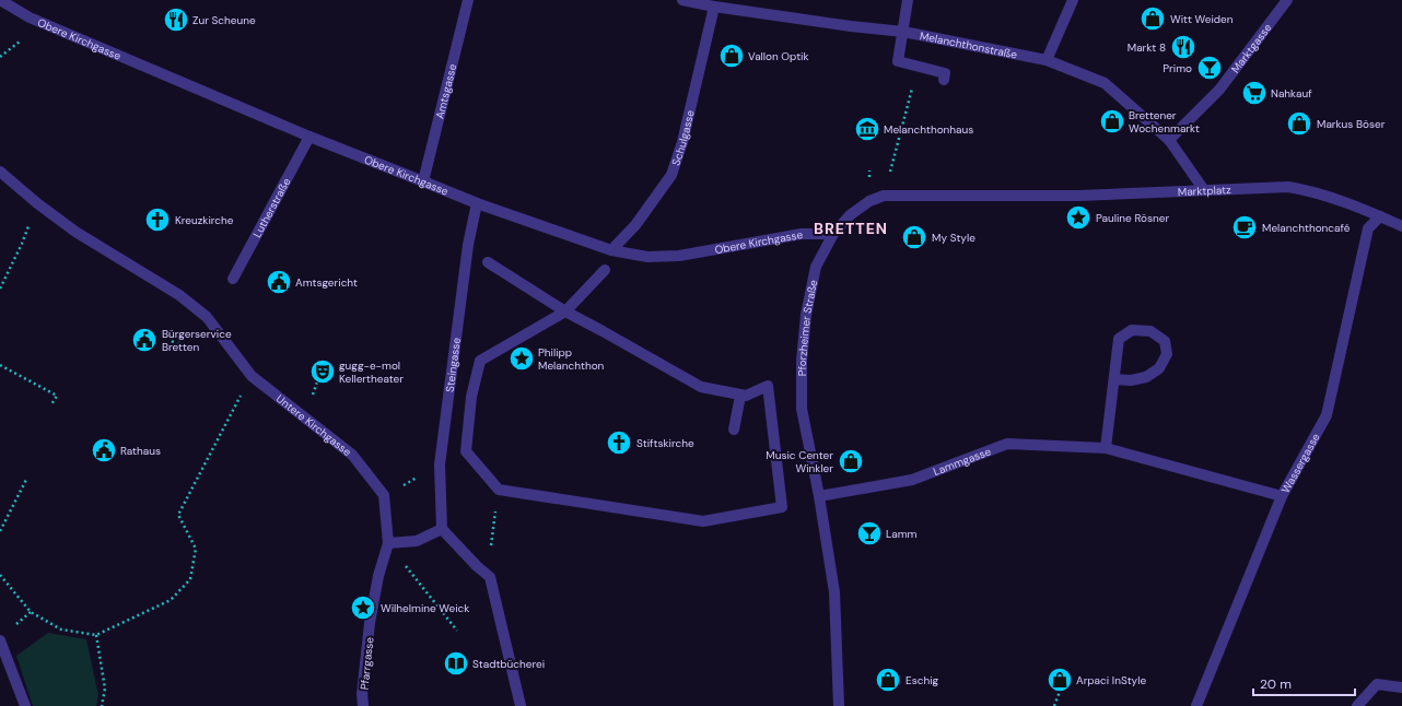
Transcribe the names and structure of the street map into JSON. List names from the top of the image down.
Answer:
{
  "streets": {
    "street": [
      "Obere Kirchgasse",
      "Melanchthonstraße",
      "Marktgasse",
      "Amtsgasse",
      "Schulgasse",
      "Marktplatz",
      "Lutherstraße",
      "Pforzheimer Straße",
      "Steingasse",
      "Untere Kirchgasse",
      "Lammgasse",
      "Wassergasse",
      "Pfarrgasse"
    ]
  },
  "crossings": [
    ["Obere Kirchgasse", "Amtsgasse"],
    ["Obere Kirchgasse", "Schulgasse"],
    ["Obere Kirchgasse", "Lutherstraße"],
    ["Obere Kirchgasse", "Pforzheimer Straße"],
    ["Obere Kirchgasse", "Steingasse"],
    ["Melanchthonstraße", "Marktgasse"],
    ["Melanchthonstraße", "Schulgasse"],
    ["Melanchthonstraße", "Marktplatz"],
    ["Marktplatz", "Pforzheimer Straße"],
    ["Marktplatz", "Wassergasse"],
    ["Pforzheimer Straße", "Lammgasse"],
    ["Lammgasse", "Wassergasse"]
  ],
  "districts": ["BRETTEN"],
  "places": {
    "shop": [
      "Witt Weiden",
      "Vallon Optik",
      "Brettener Wochenmarkt",
      "Markus Böser",
      "My Style",
      "Music Center Winkler",
      "Eschig",
      "Arpaci InStyle"
    ],
    "restaurant": ["Zur Scheune", "Markt 8"],
    "bar": ["Primo", "Lamm"],
    "supermarket": ["Nahkauf"],
    "museum": ["Melanchthonhaus"],
    "place": ["Pauline Rösner", "Philipp Melanchthon", "Wilhelmine Weick"],
    "church": ["Kreuzkirche", "Stiftskirche"],
    "cafe": ["Melanchthoncafé"],
    "public building": ["Amtsgericht", "Bürgerservice Bretten", "Rathaus"],
    "theatre": ["gugg-e-mol Kellertheater"],
    "library": ["Stadtbücherei"]
  },
  "scale_bar": "20 m"
}
